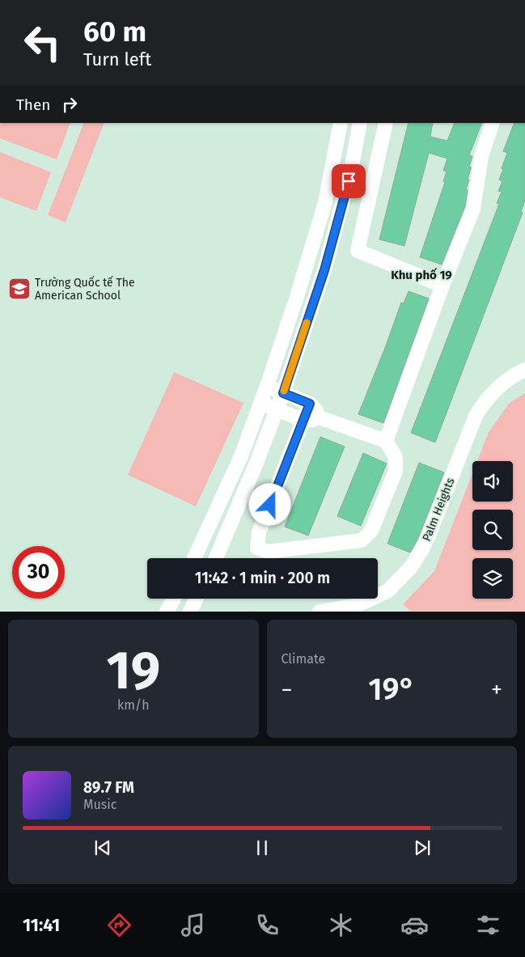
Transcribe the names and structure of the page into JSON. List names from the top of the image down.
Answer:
{
  "streets": {
    "street": ["Palm Heights"]
  },
  "districts": ["Khu phố 19"],
  "places": {
    "school or university": ["Trường Quốc tế The American School"]
  },
  "page": {
    "turn": ["60 m", "Turn left"],
    "then": "Then",
    "limit": "30",
    "trip": "11:42 · 1 min · 200 m",
    "tile": [
      ["19", "km/h"],
      "Climate"
    ],
    "heat": ["−", "19°", "+"],
    "song": ["89.7 FM", "Music"],
    "tabs": "11:41"
  }
}
